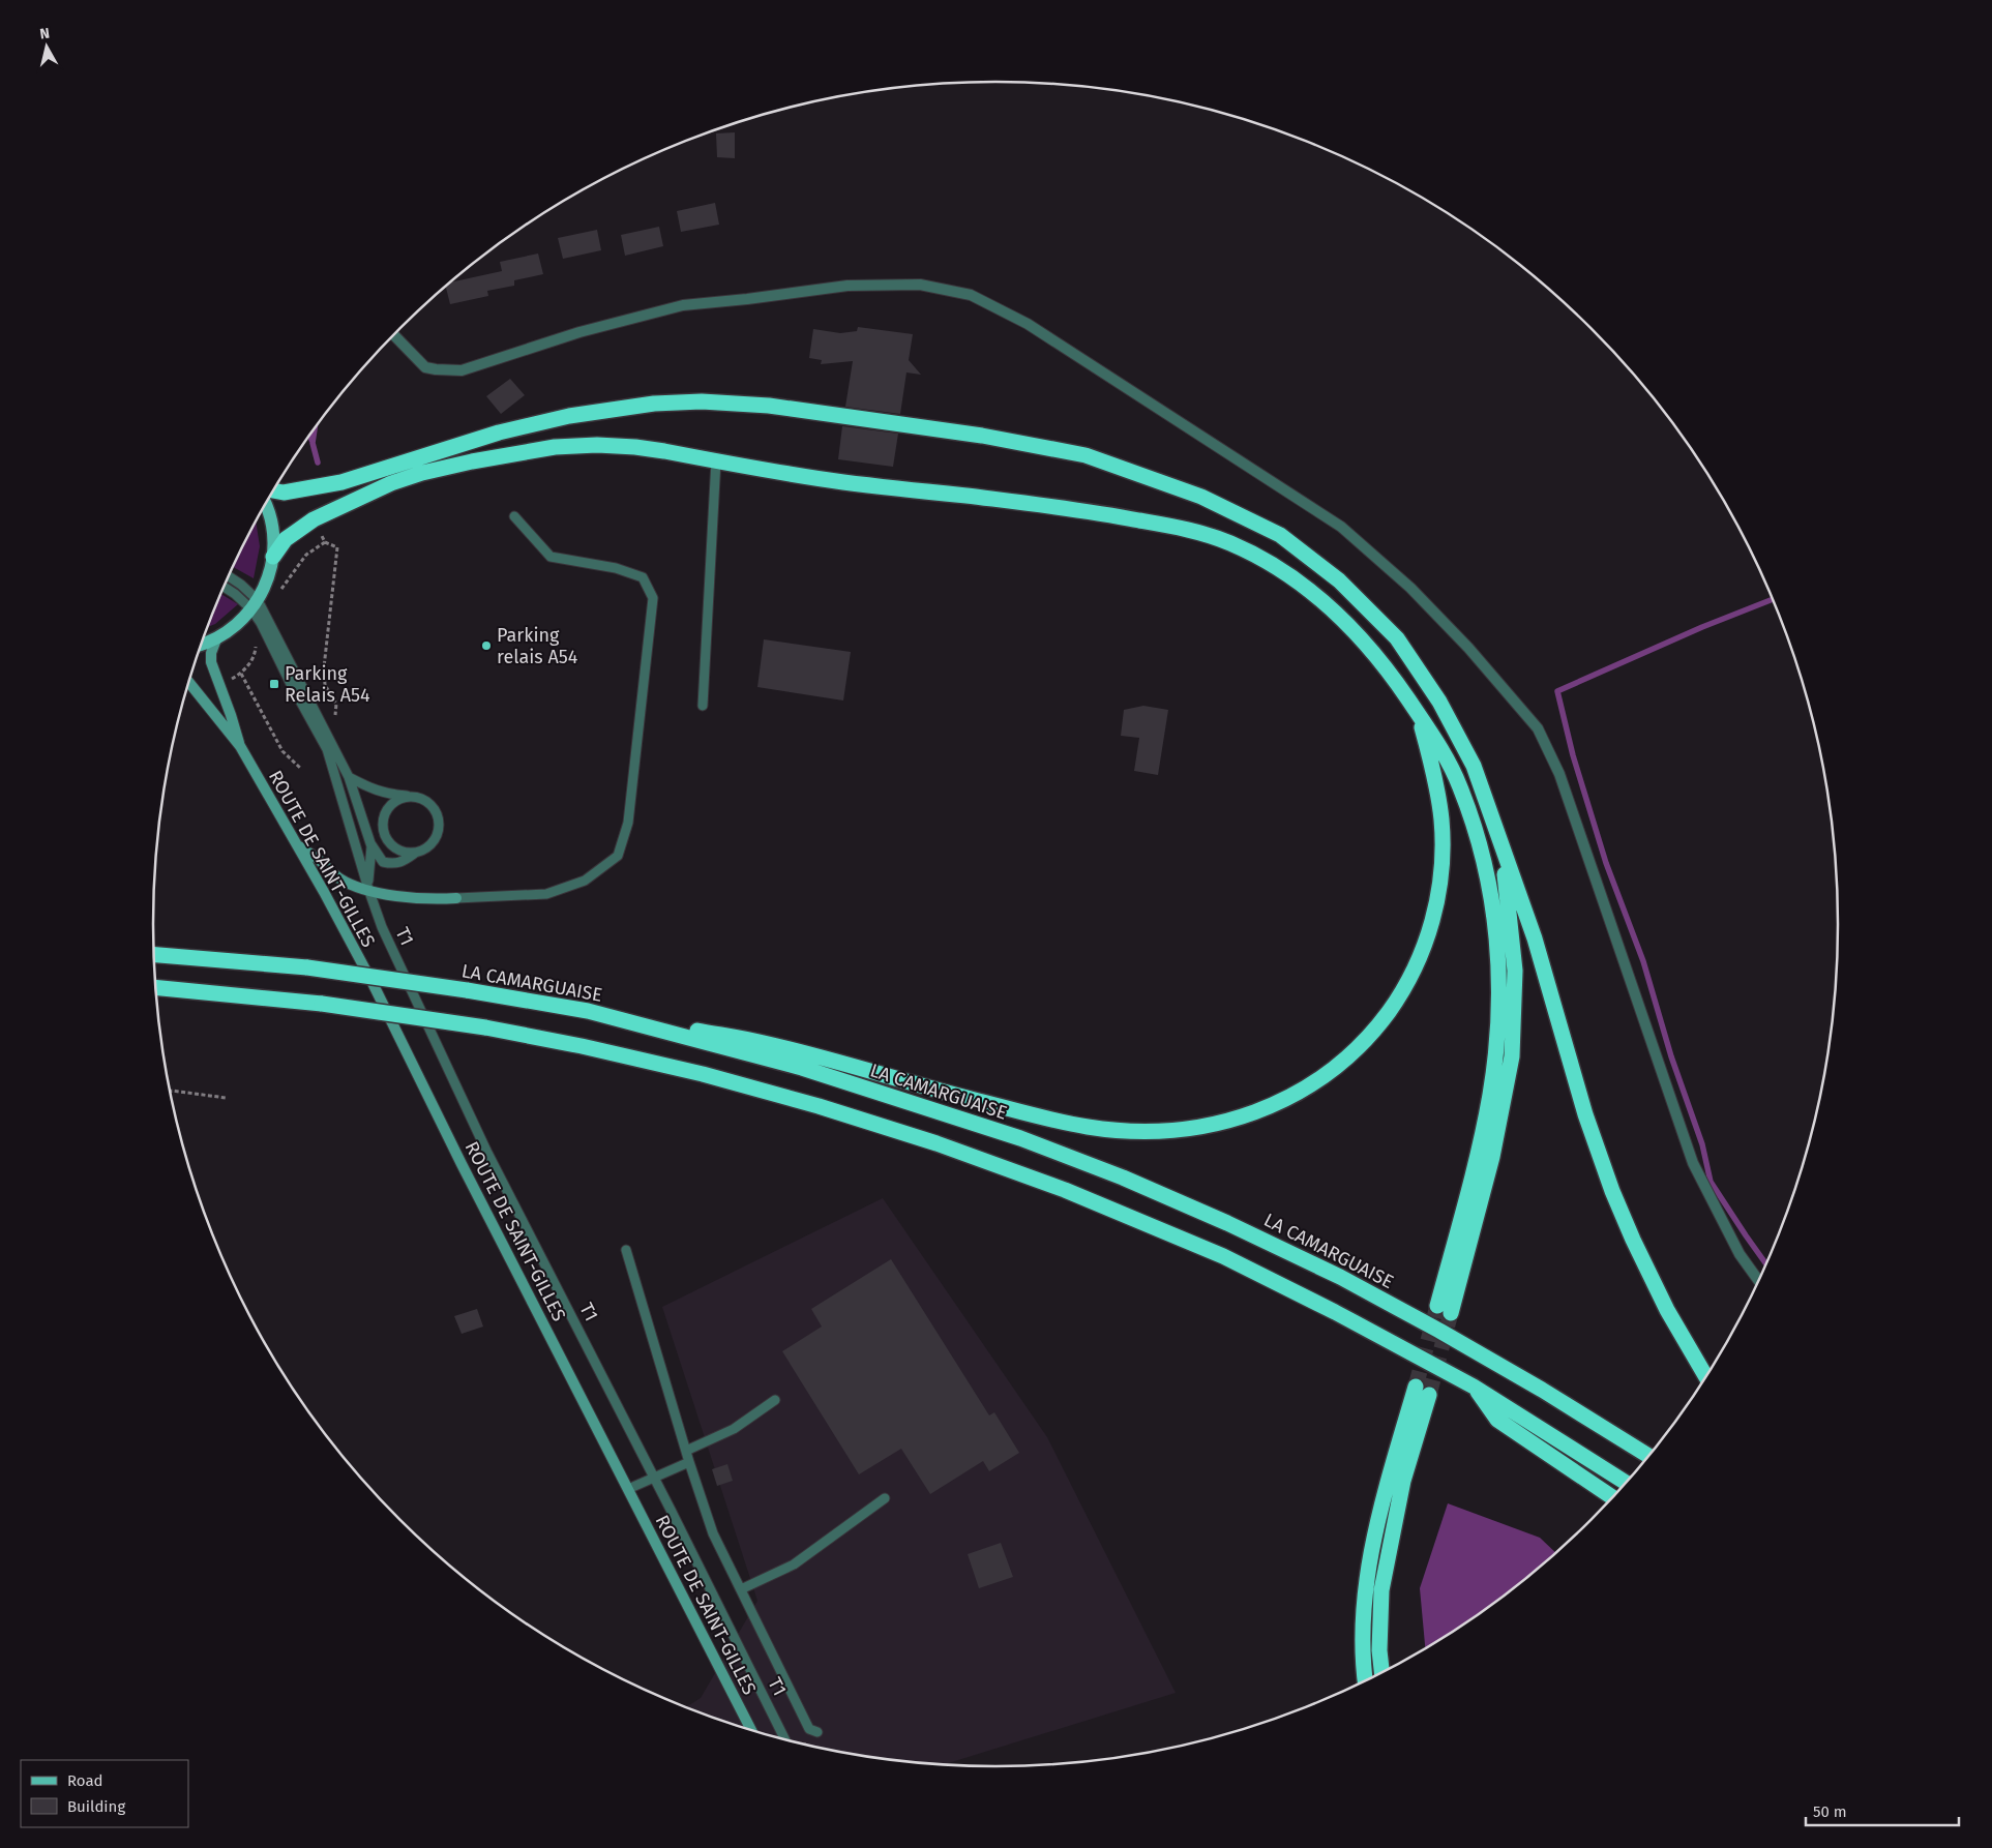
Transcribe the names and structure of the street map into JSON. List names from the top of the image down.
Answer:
{
  "streets": {
    "highway": ["LA CAMARGUAISE"],
    "main road": ["ROUTE DE SAINT-GILLES"],
    "lane": ["T1"]
  },
  "places": {
    "other": ["Parking relais A54"],
    "transit": ["Parking Relais A54"]
  },
  "legend": ["Road", "Building"],
  "scale_bar": "50 m",
  "north": "top"
}
